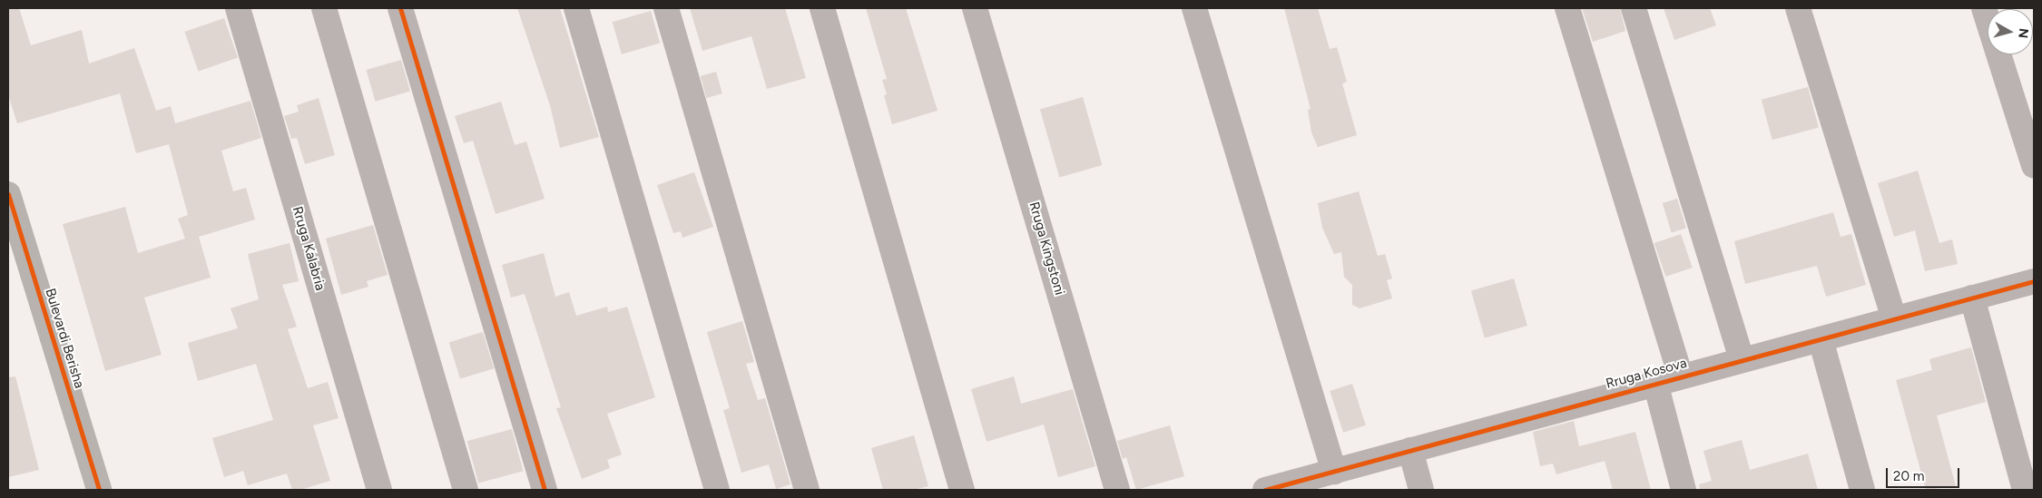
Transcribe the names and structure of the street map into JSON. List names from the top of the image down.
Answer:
{
  "streets": {
    "main road": ["Bulevardi Berisha"],
    "street": ["Rruga Kalabria", "Rruga Kingstoni", "Rruga Kosova"]
  },
  "scale_bar": "20 m",
  "north": "right"
}
